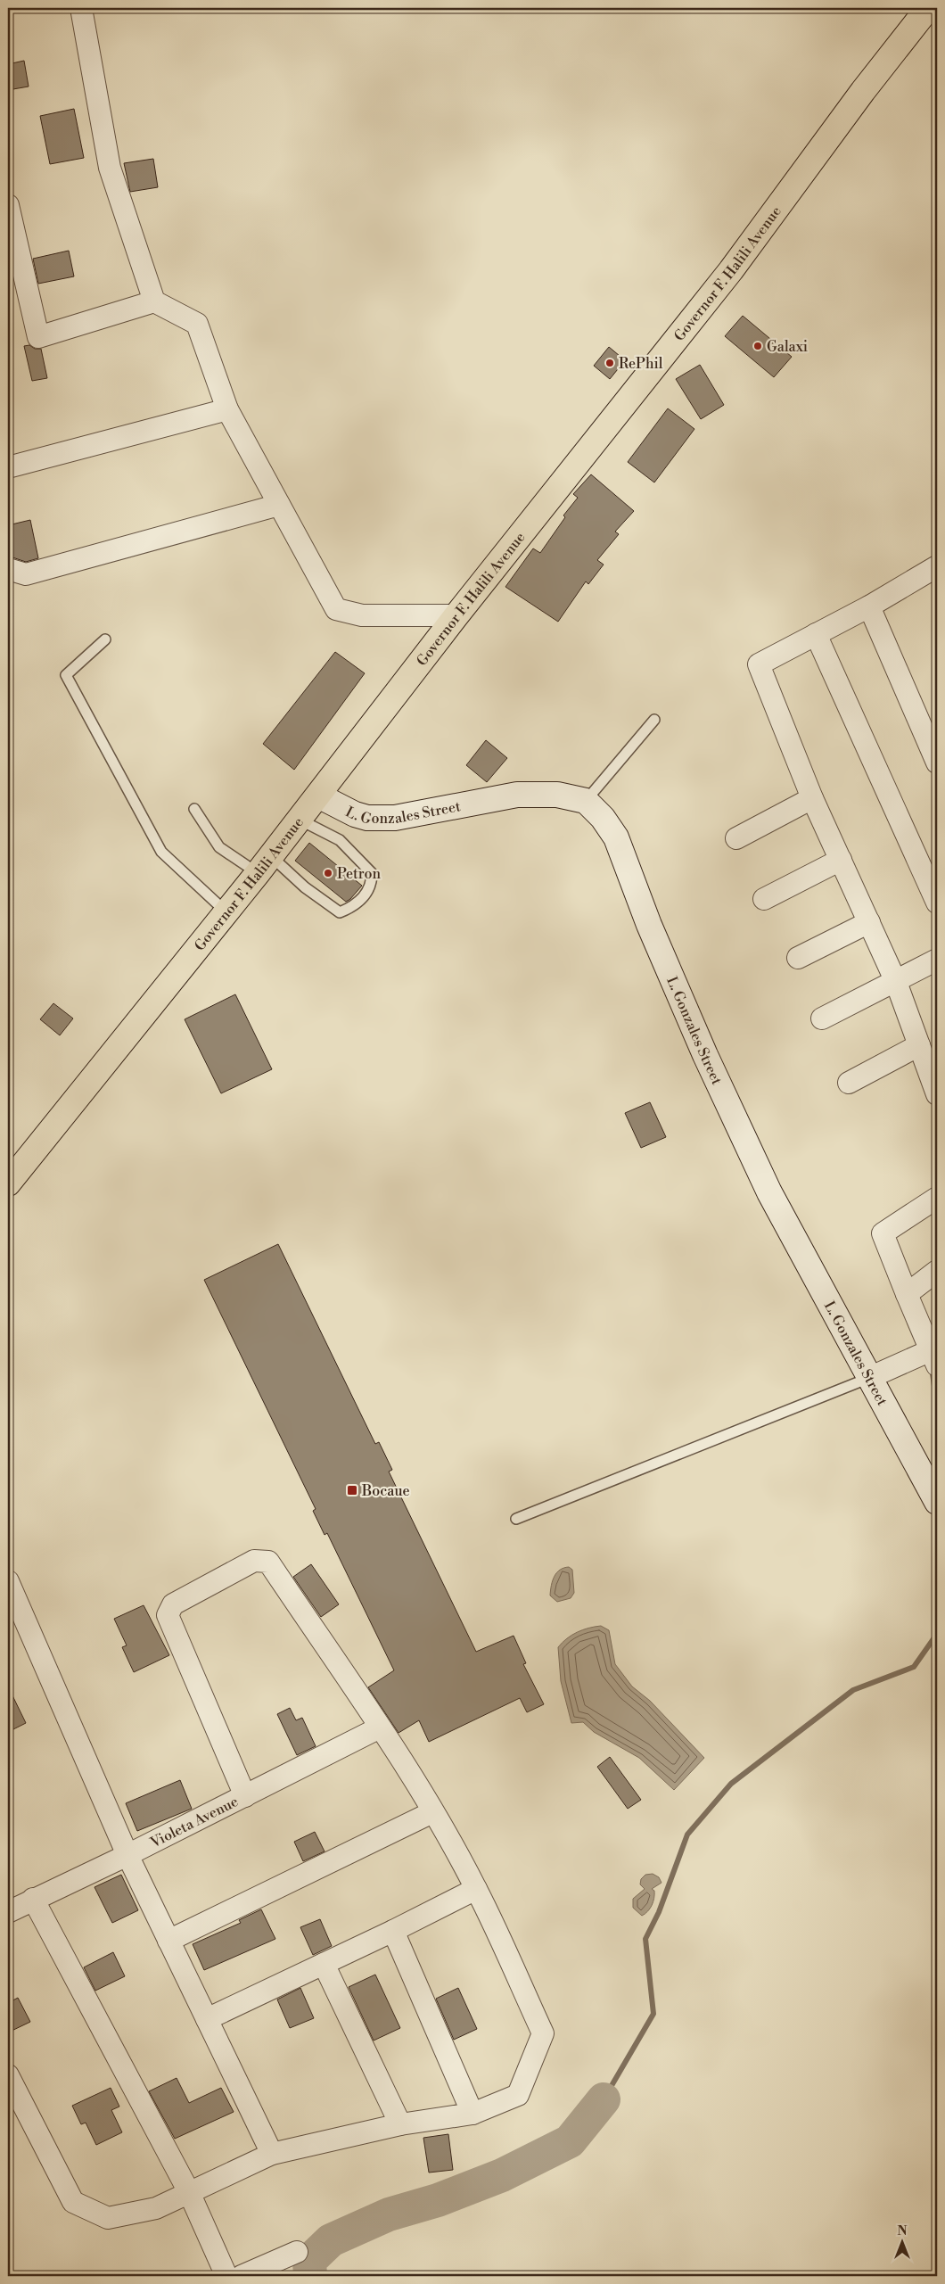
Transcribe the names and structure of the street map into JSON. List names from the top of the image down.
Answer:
{
  "streets": {
    "main road": ["Governor F. Halili Avenue"],
    "street": ["L. Gonzales Street", "Violeta Avenue"]
  },
  "crossings": [
    ["Governor F. Halili Avenue", "L. Gonzales Street"]
  ],
  "places": {
    "other": ["Galaxi", "RePhil", "Petron"],
    "transit": ["Bocaue"]
  },
  "north": "top"
}
